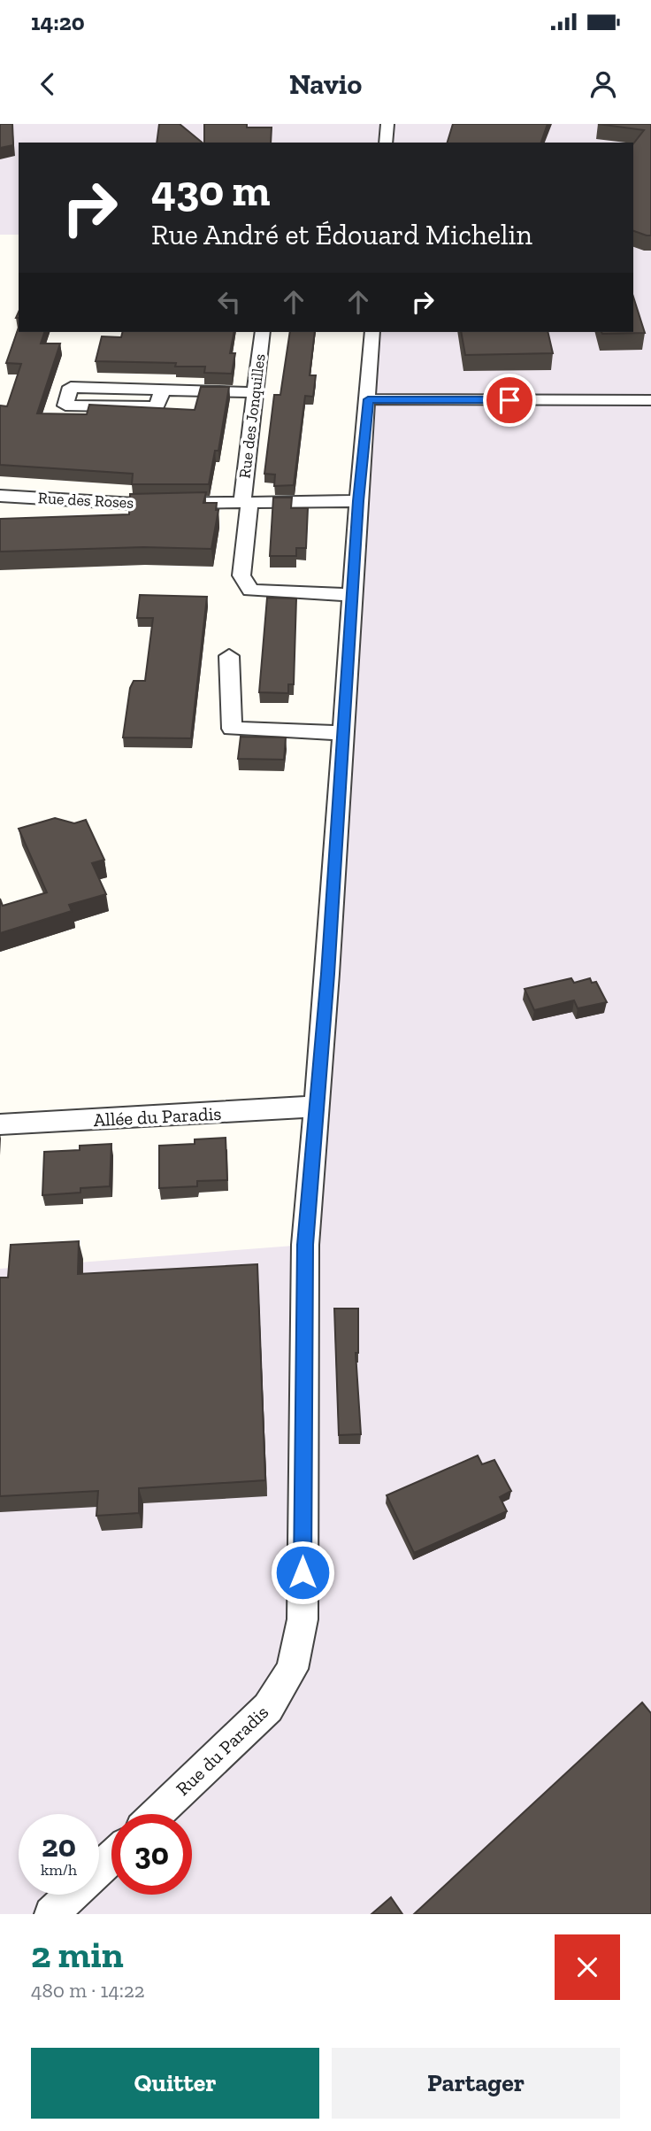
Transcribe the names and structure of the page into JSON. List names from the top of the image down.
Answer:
{
  "streets": {
    "street": [
      "Rue des Jonquilles",
      "Rue des Roses",
      "Allée du Paradis",
      "Rue du Paradis"
    ]
  },
  "crossings": [
    ["Rue des Jonquilles", "Rue des Roses"],
    ["Rue des Jonquilles", "Rue du Paradis"],
    ["Rue des Roses", "Rue du Paradis"],
    ["Allée du Paradis", "Rue du Paradis"]
  ],
  "page": {
    "status": "14:20",
    "header": "Navio",
    "turn": ["430 m", "Rue André et Édouard Michelin"],
    "speed": "20 km/h",
    "limit": "30",
    "heading": ["2 min", "480 m · 14:22"],
    "buttons": ["Quitter", "Partager"]
  }
}
